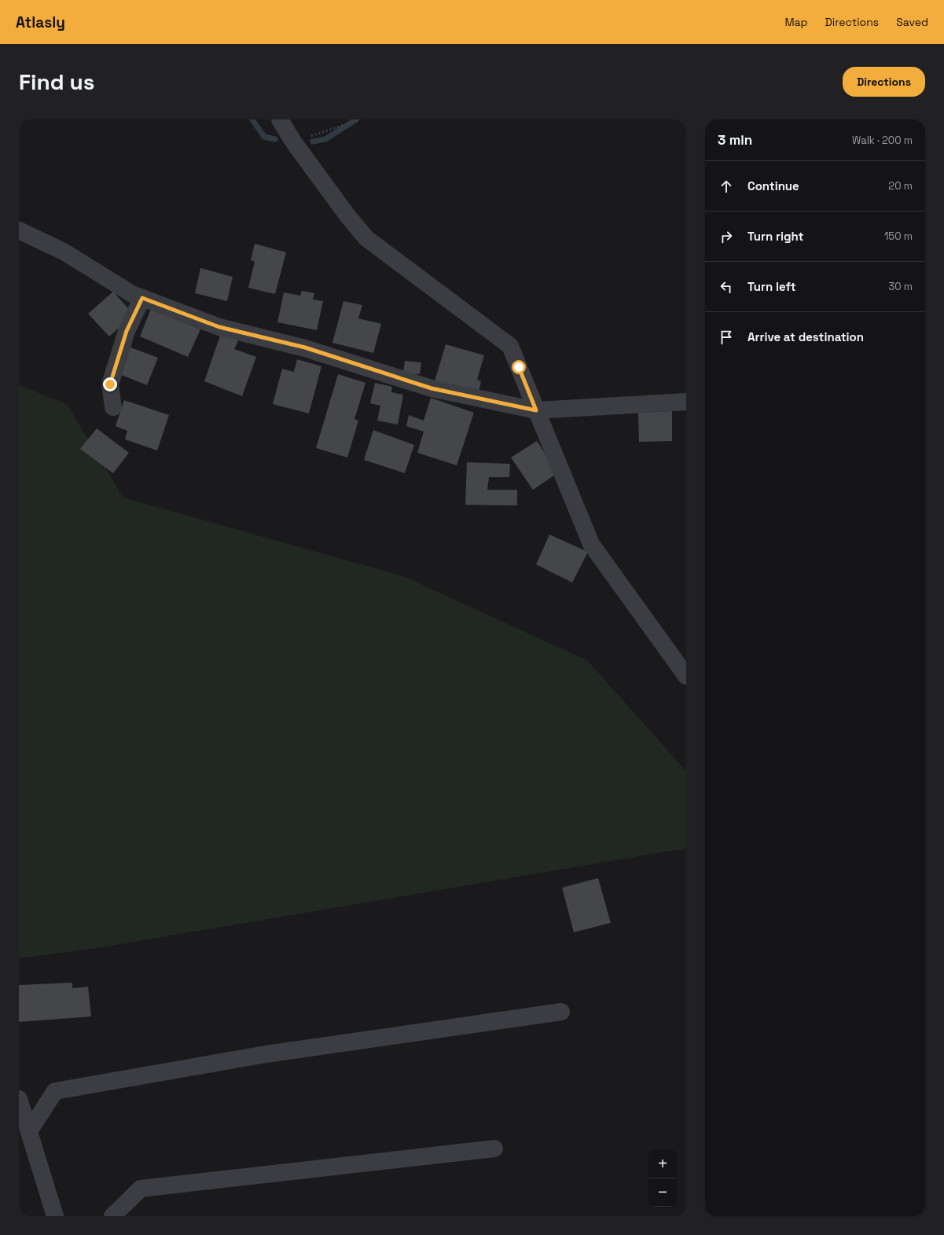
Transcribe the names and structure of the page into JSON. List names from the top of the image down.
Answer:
{
  "page": {
    "header": "Atlasly",
    "nav": ["Map", "Directions", "Saved"],
    "buttons": "Directions",
    "title": "Find us",
    "heading": ["3 min", "Walk · 200 m"],
    "list": [
      ["Continue", "20 m"],
      ["Turn right", "150 m"],
      ["Turn left", "30 m"],
      "Arrive at destination"
    ],
    "map_buttons": ["+", "−"]
  }
}
